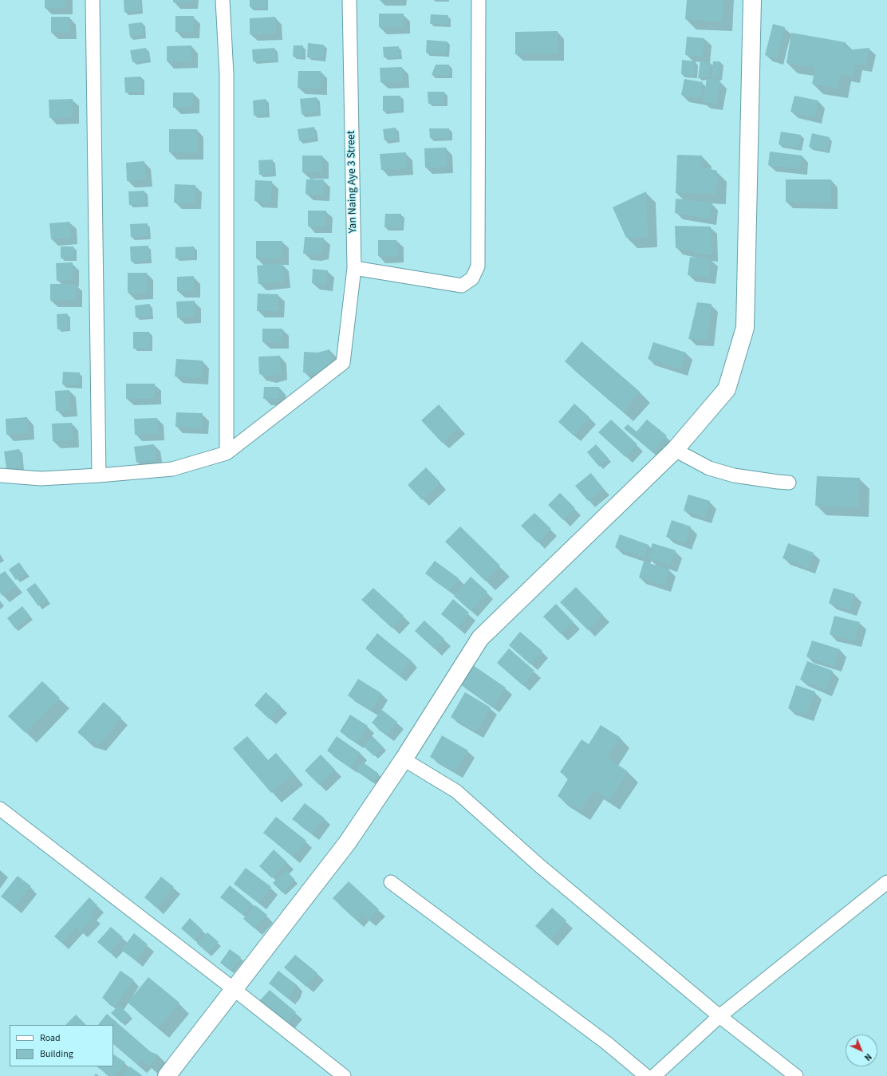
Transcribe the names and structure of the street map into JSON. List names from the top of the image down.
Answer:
{
  "streets": {
    "street": ["Yan Naing Aye 3 Street"]
  },
  "legend": ["Road", "Building"],
  "north": "bottom right"
}
